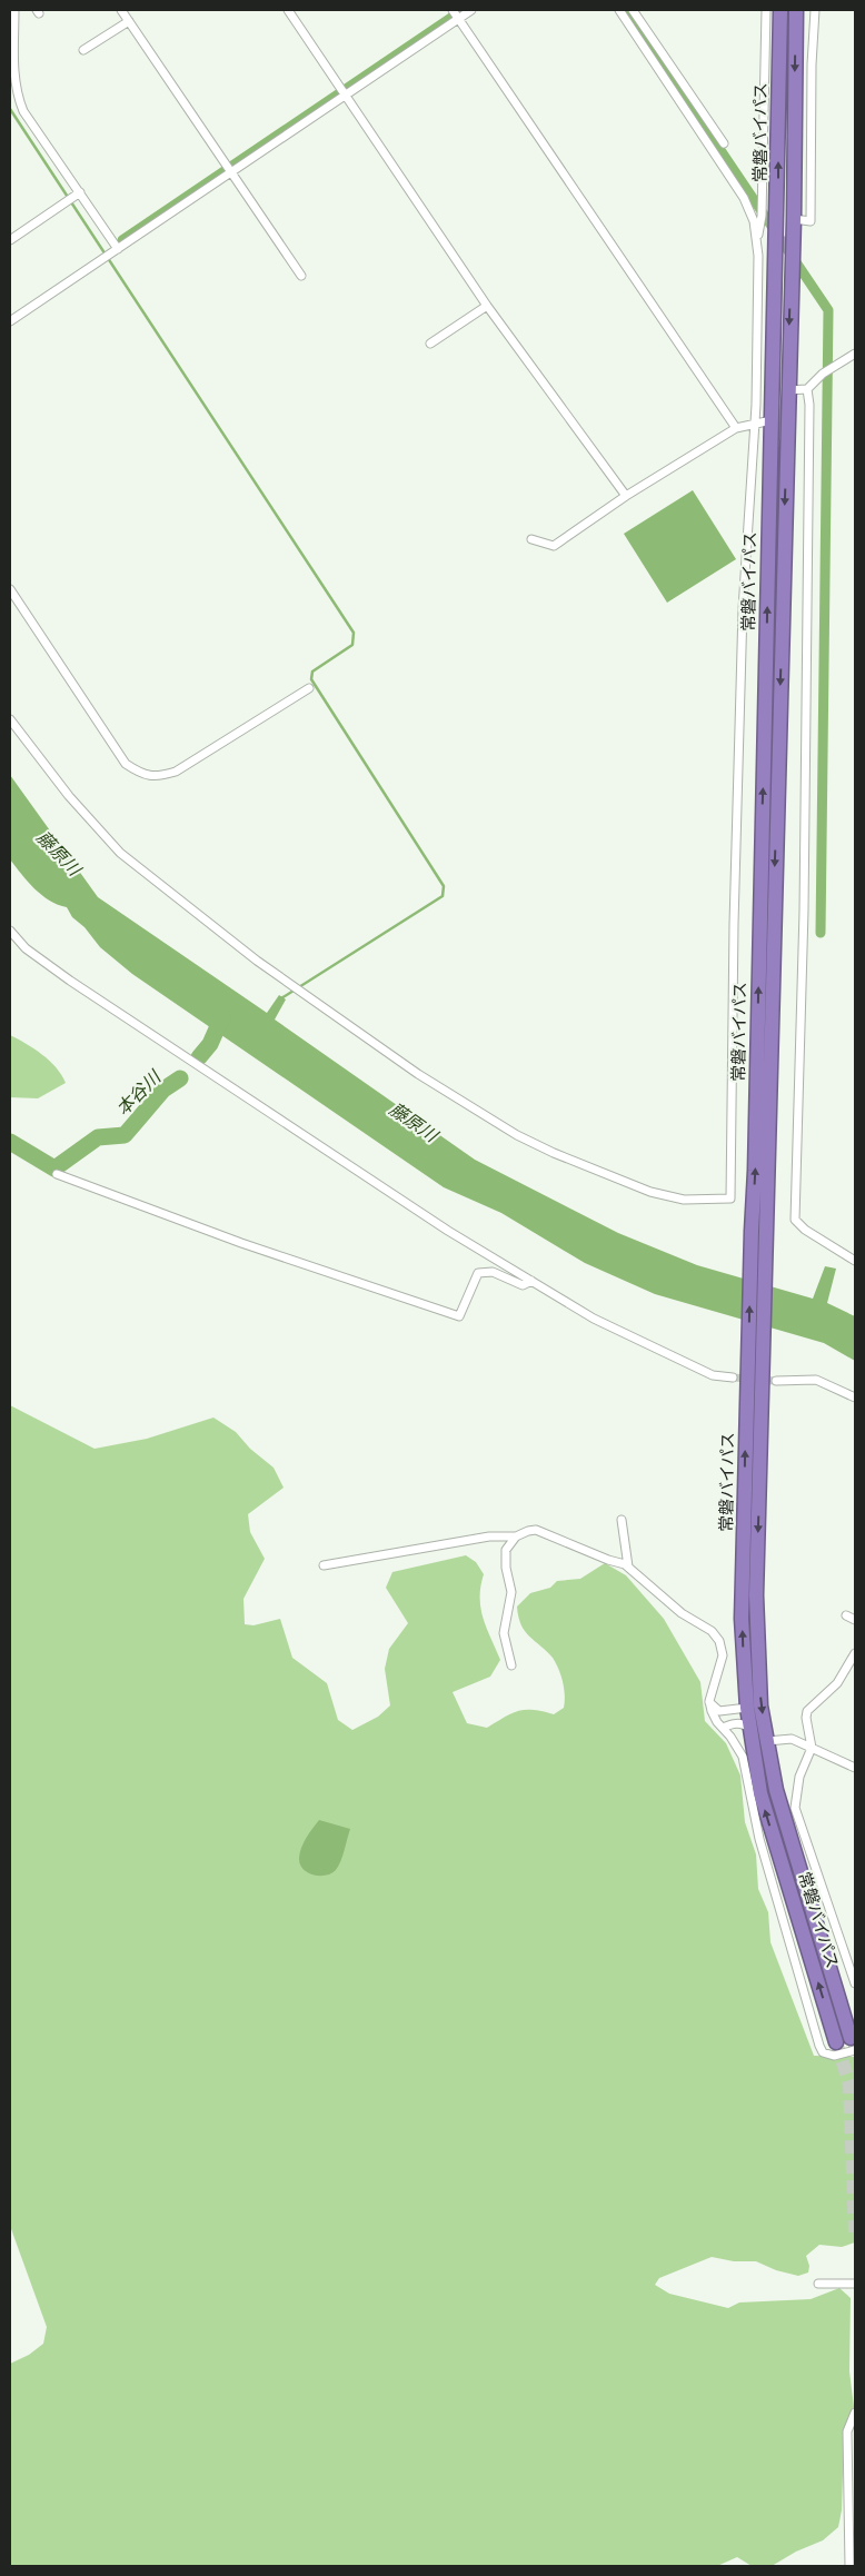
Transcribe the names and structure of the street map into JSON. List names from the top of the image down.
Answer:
{
  "streets": {
    "highway": ["常磐バイパス"]
  },
  "water": ["藤原川", "本谷川"]
}
